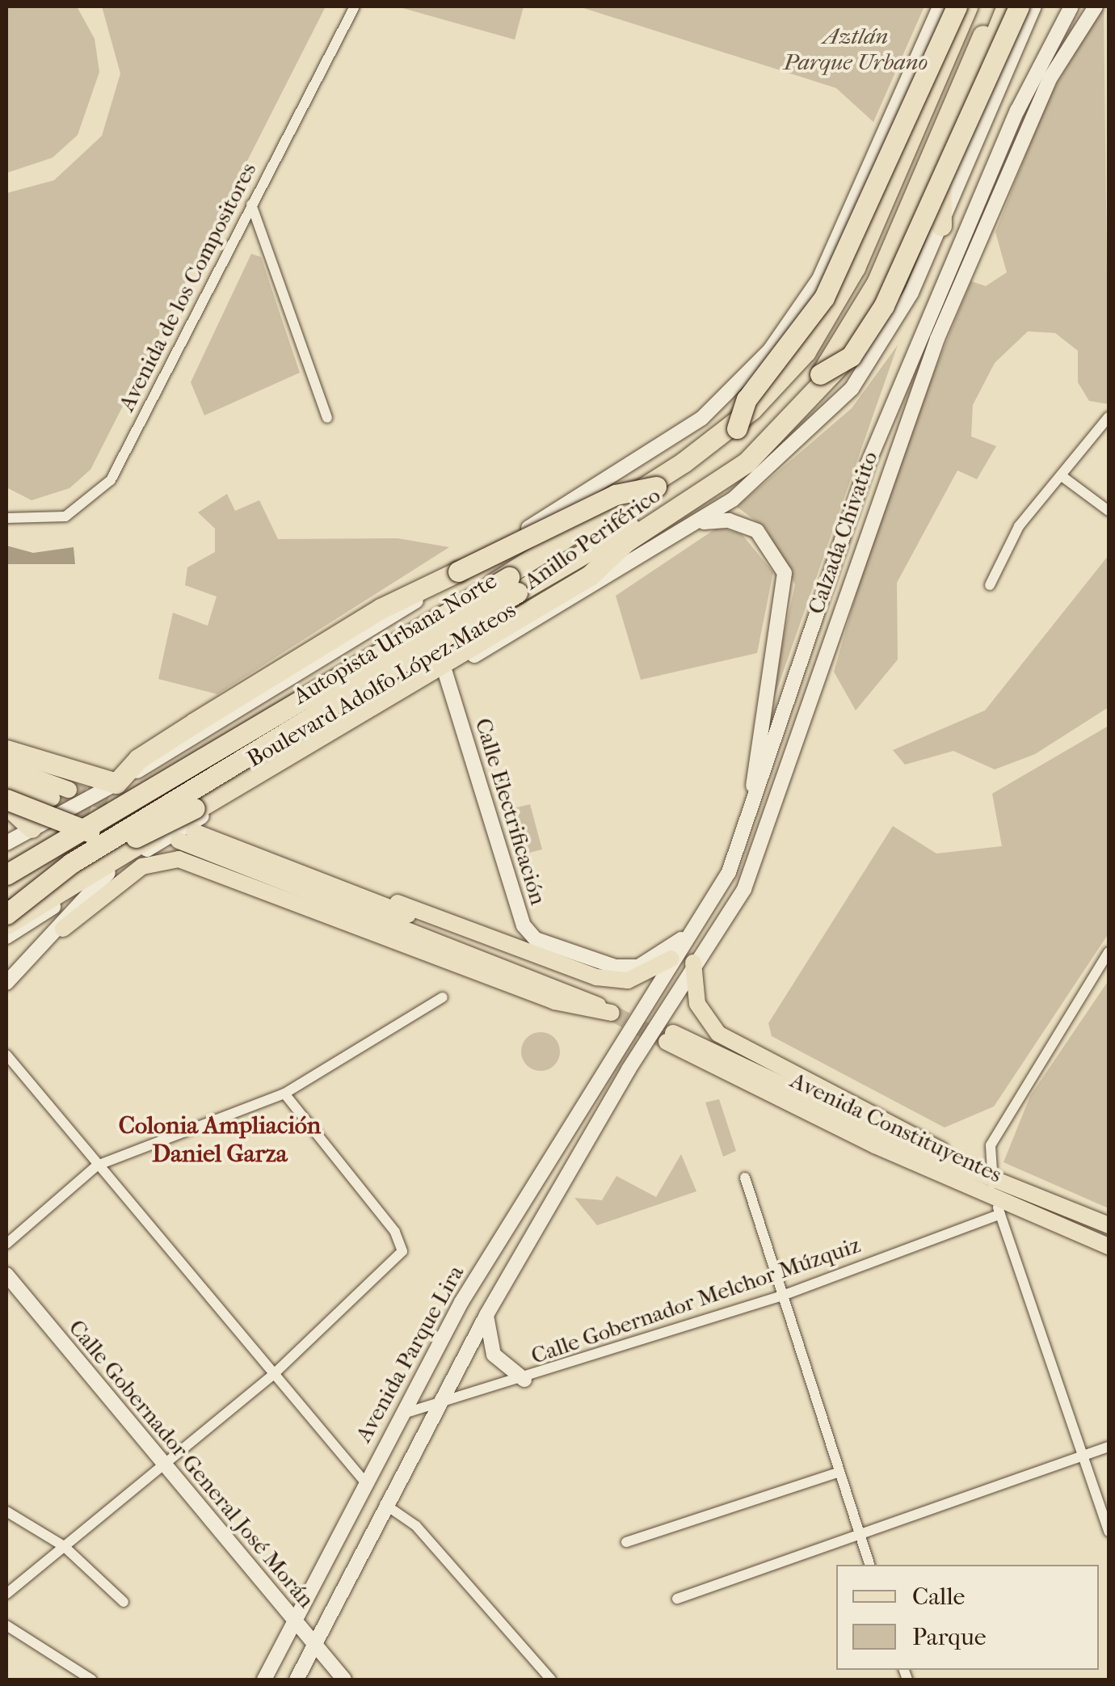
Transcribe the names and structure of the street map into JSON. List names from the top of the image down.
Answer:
{
  "streets": {
    "highway": ["Anillo Periférico", "Autopista Urbana Norte"],
    "main road": [
      "Calzada Chivatito",
      "Boulevard Adolfo López Mateos",
      "Calle Electrificación",
      "Avenida Constituyentes",
      "Avenida Parque Lira",
      "Calle Gobernador General José Morán"
    ],
    "street": ["Avenida de los Compositores", "Calle Gobernador Melchor Múzquiz"]
  },
  "crossings": [
    ["Calzada Chivatito", "Calle Electrificación"],
    ["Calzada Chivatito", "Avenida Parque Lira"],
    ["Boulevard Adolfo López Mateos", "Calle Electrificación"],
    ["Avenida Constituyentes", "Calle Gobernador Melchor Múzquiz"],
    ["Calle Gobernador Melchor Múzquiz", "Avenida Parque Lira"],
    ["Avenida Parque Lira", "Calle Gobernador General José Morán"]
  ],
  "districts": ["Colonia Ampliación Daniel Garza"],
  "parks": ["Aztlán Parque Urbano"],
  "legend": ["Calle", "Parque"]
}
